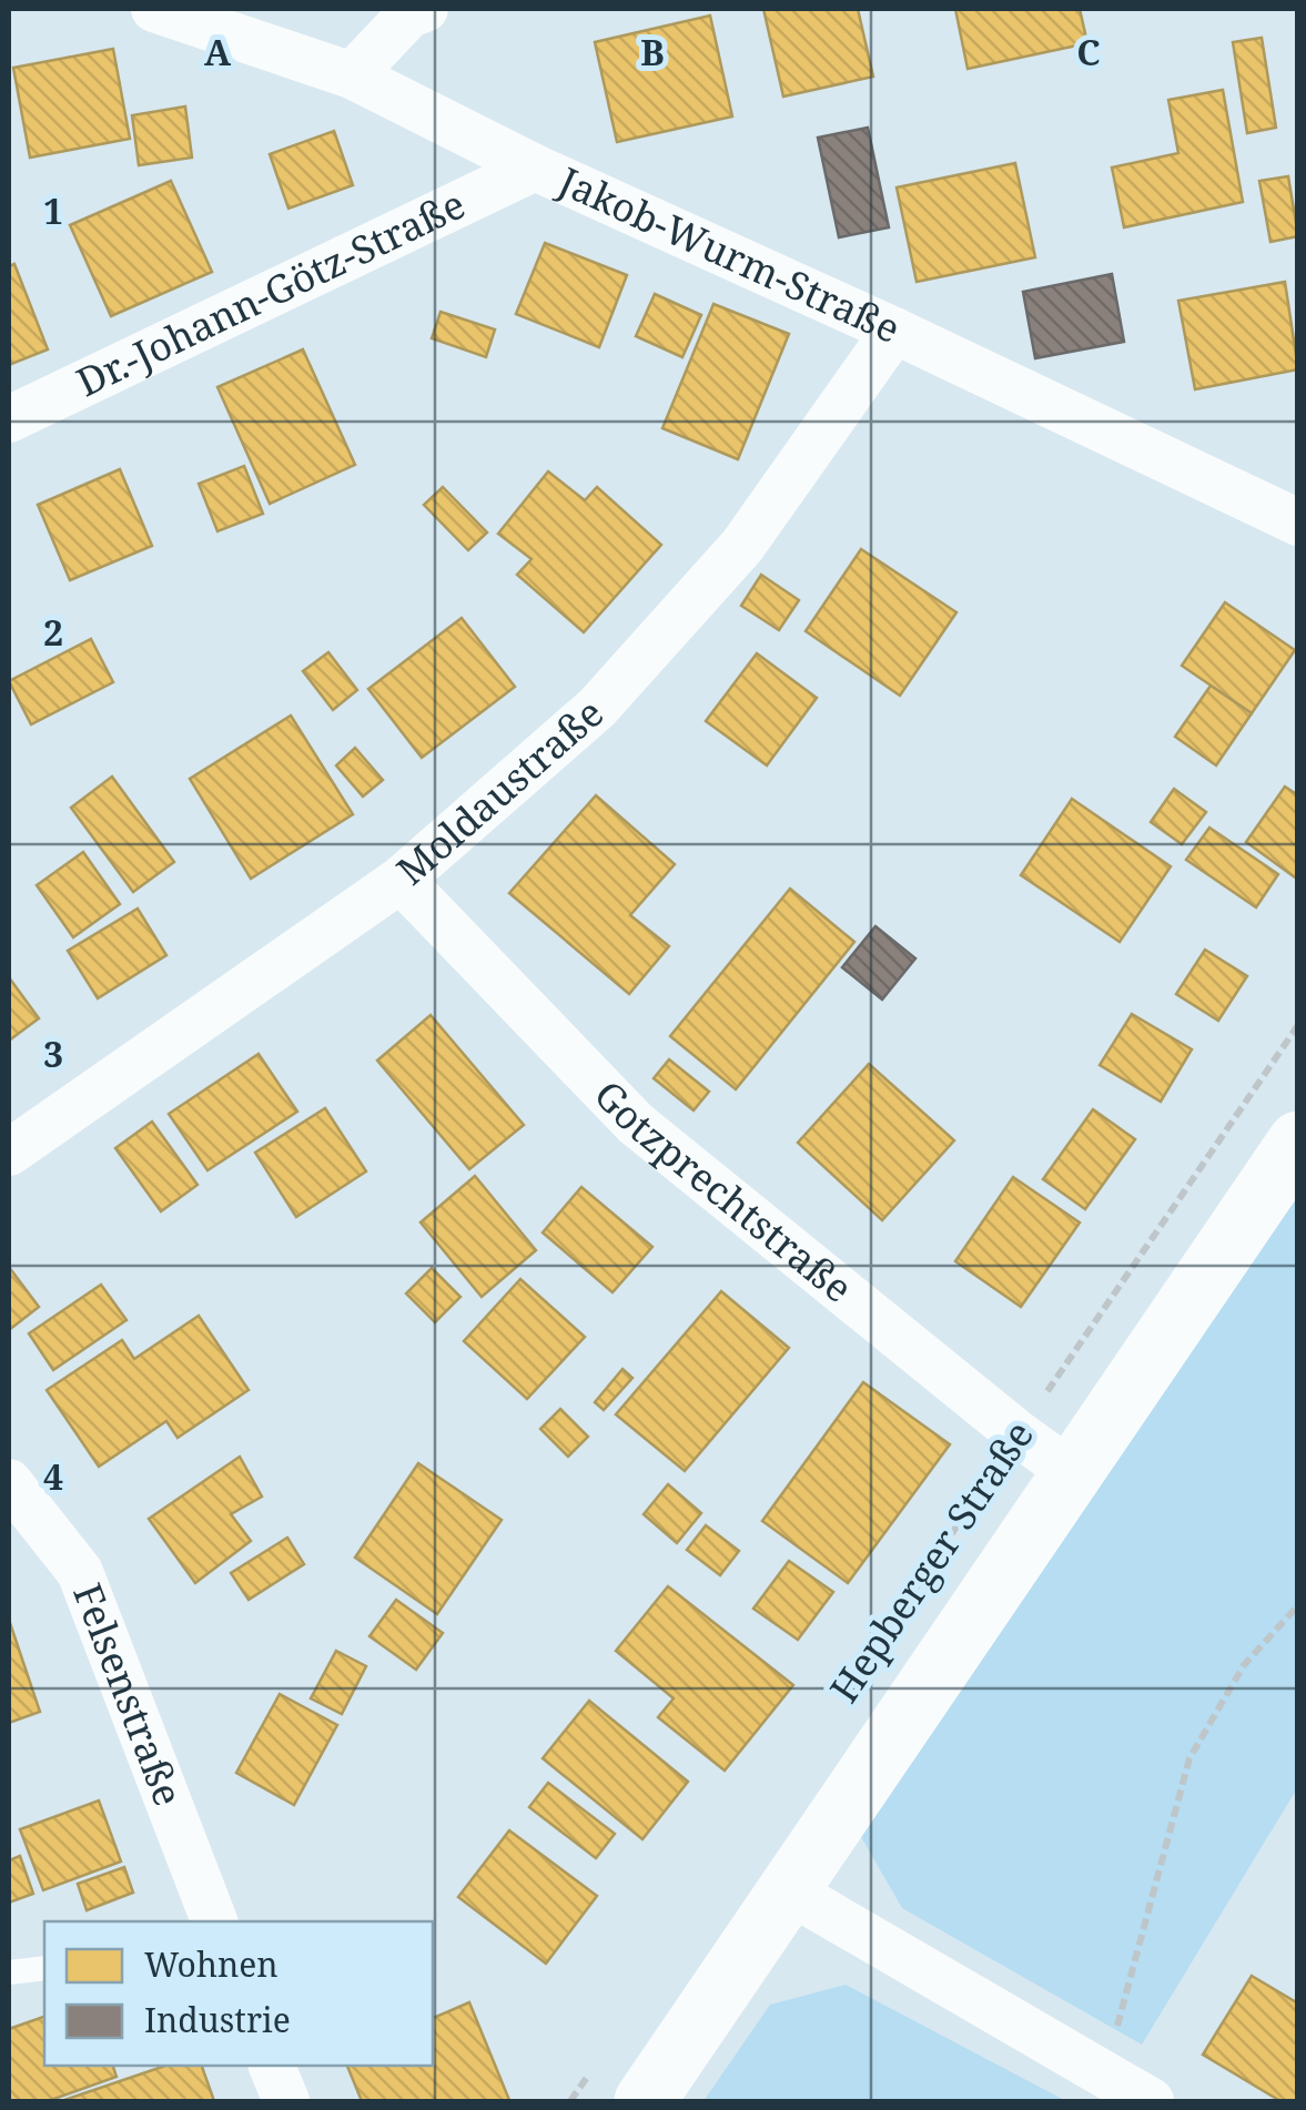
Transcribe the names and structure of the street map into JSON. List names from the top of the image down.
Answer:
{
  "streets": {
    "street": [
      "Jakob-Wurm-Straße",
      "Dr.-Johann-Götz-Straße",
      "Moldaustraße",
      "Gotzprechtstraße",
      "Hepberger Straße",
      "Felsenstraße"
    ]
  },
  "crossings": [
    ["Jakob-Wurm-Straße", "Dr.-Johann-Götz-Straße"],
    ["Jakob-Wurm-Straße", "Moldaustraße"],
    ["Moldaustraße", "Gotzprechtstraße"],
    ["Gotzprechtstraße", "Hepberger Straße"]
  ],
  "legend": ["Wohnen", "Industrie"],
  "grid": {
    "columns": ["A", "B", "C"],
    "rows": [
      "1",
      "2",
      "3",
      "4"
    ]
  }
}
